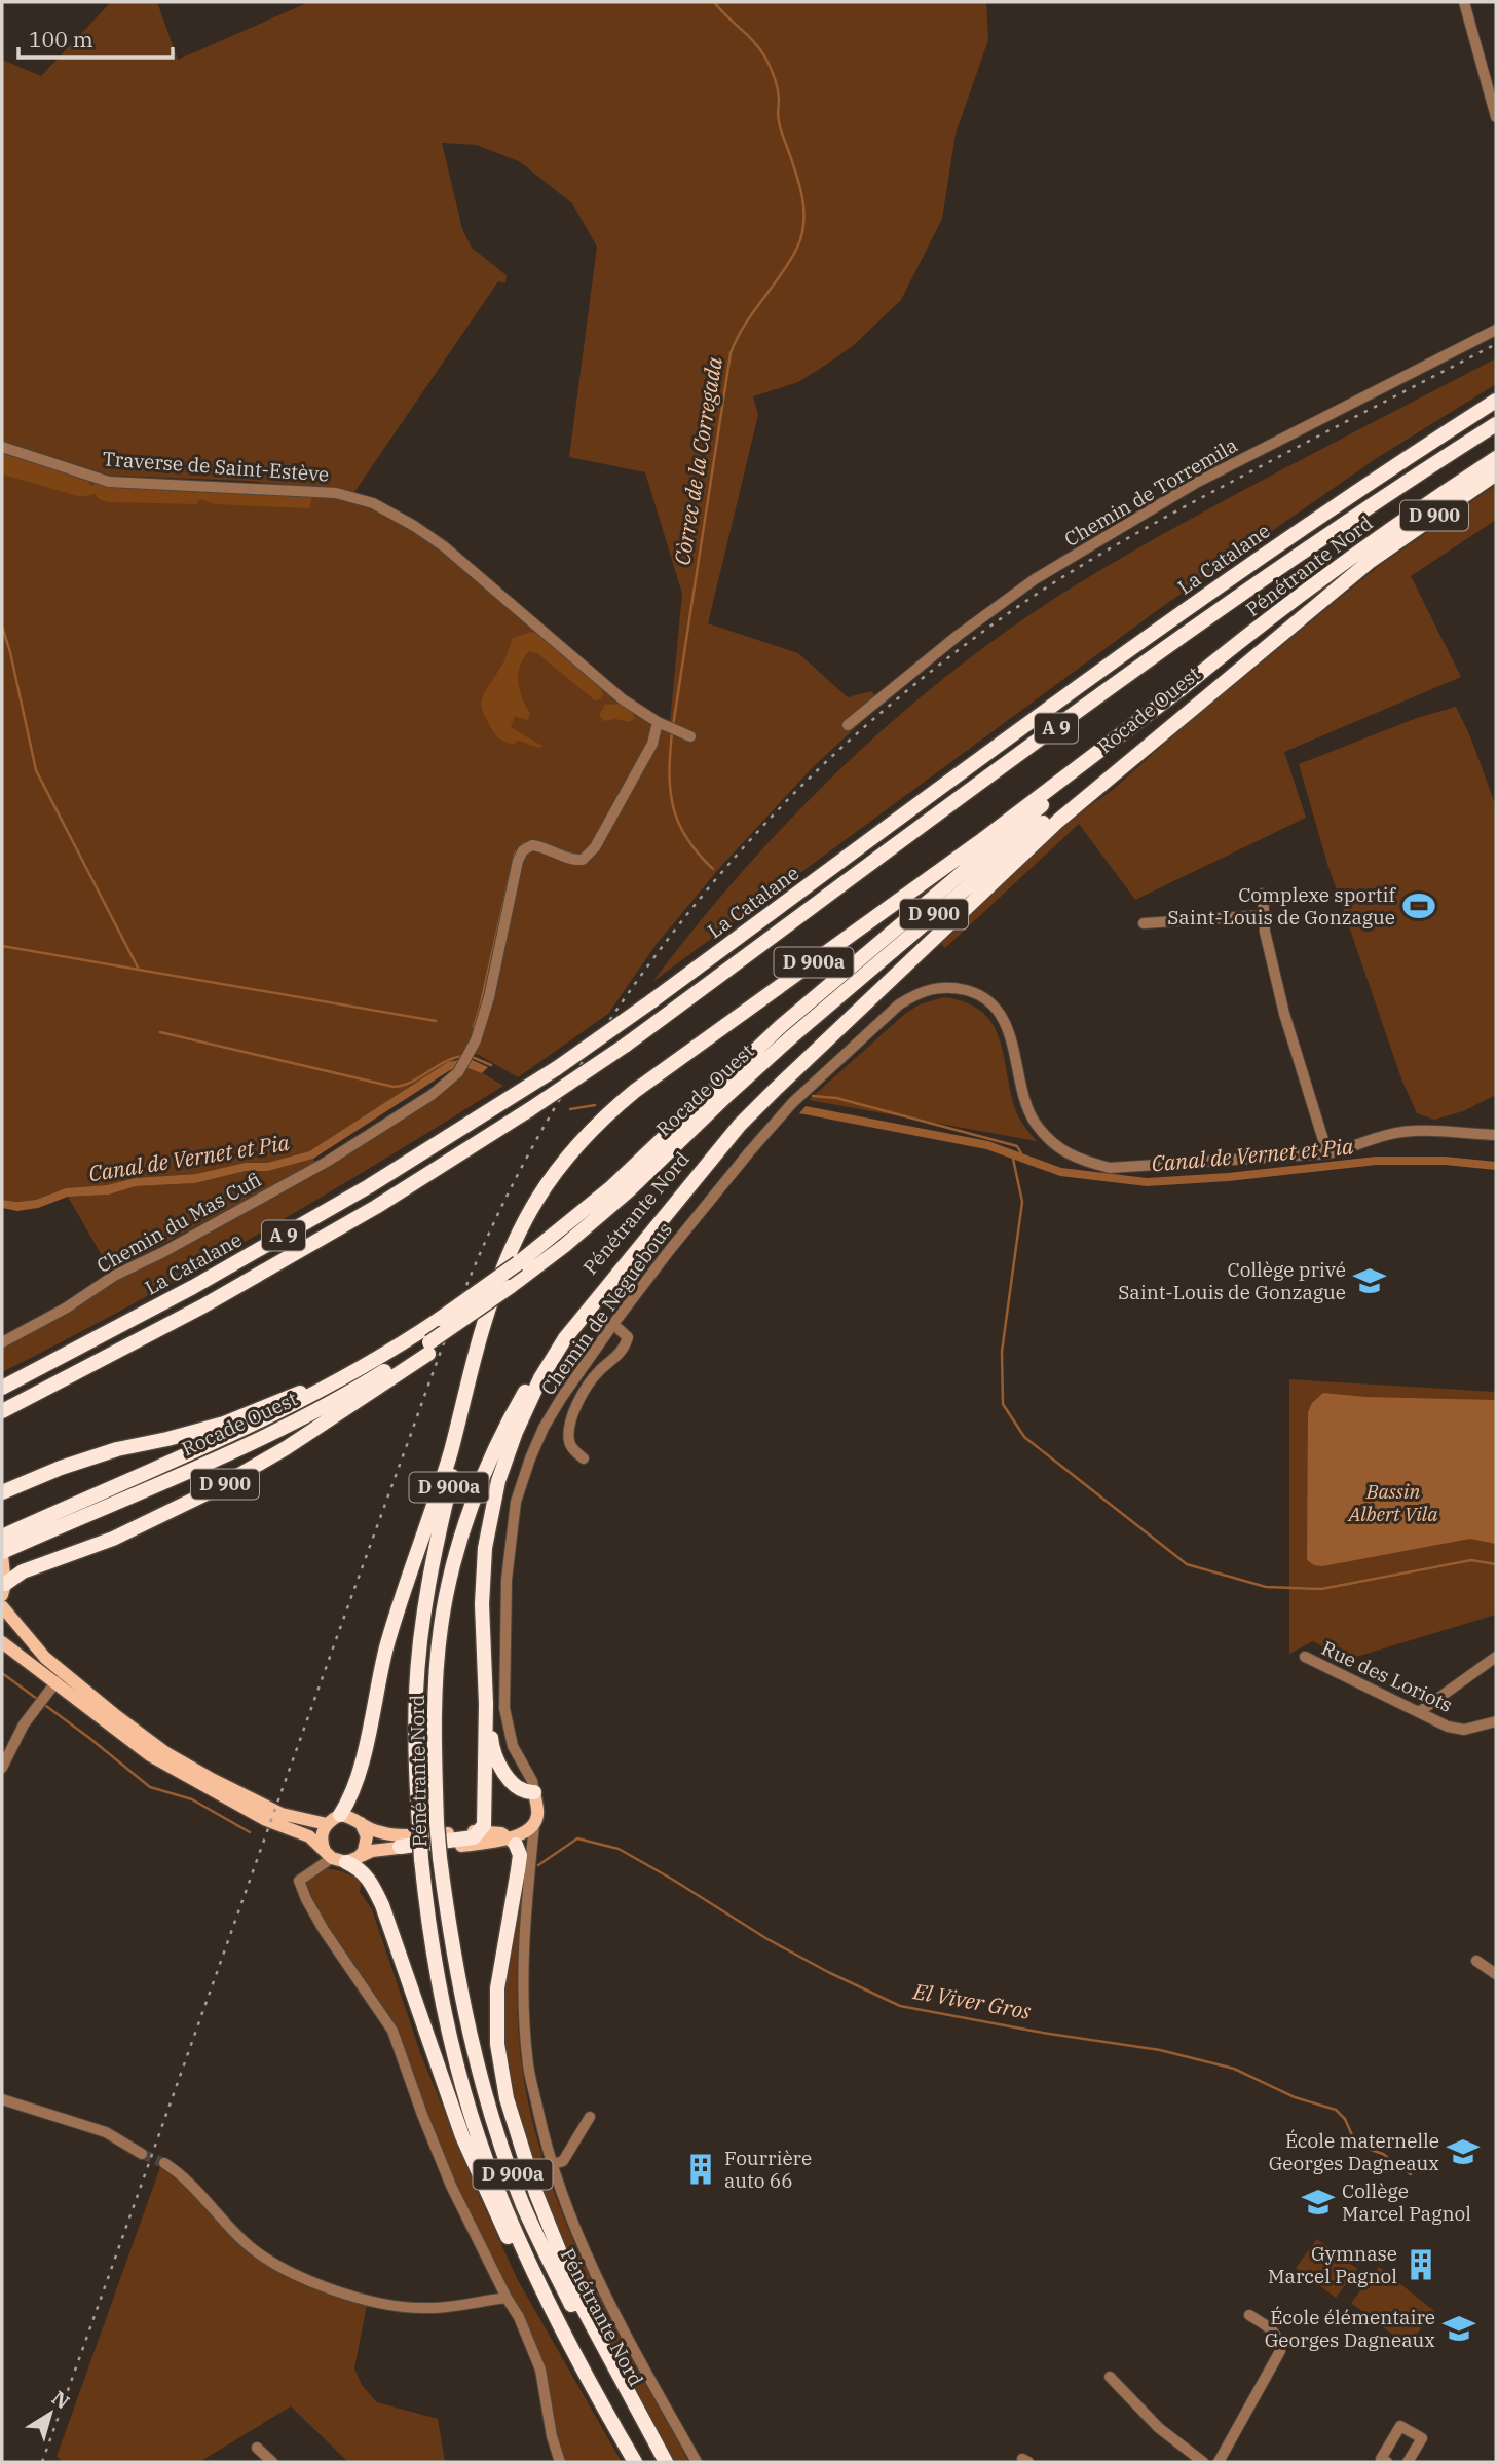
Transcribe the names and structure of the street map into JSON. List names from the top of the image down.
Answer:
{
  "streets": {
    "highway": [
      "D 900",
      "La Catalane",
      "Pénétrante Nord",
      "Rocade Ouest",
      "A 9",
      "D 900a"
    ],
    "street": [
      "Traverse de Saint-Estève",
      "Chemin de Torremila",
      "Chemin du Mas Cufi",
      "Chemin de Neguebous",
      "Rue des Loriots"
    ]
  },
  "crossings": [
    ["Traverse de Saint-Estève", "Chemin du Mas Cufi"],
    ["D 900", "Rocade Ouest"],
    ["Pénétrante Nord", "Rocade Ouest"],
    ["Pénétrante Nord", "D 900a"],
    ["Rocade Ouest", "D 900a"]
  ],
  "water": ["Còrrec de la Corregada", "Canal de Vernet et Pia", "El Viver Gros"],
  "parks": ["Bassin Albert Vila"],
  "places": {
    "sports": ["Complexe sportif Saint-Louis de Gonzague"],
    "school or university": [
      "Collège privé Saint-Louis de Gonzague",
      "École maternelle Georges Dagneaux",
      "Collège Marcel Pagnol",
      "École élémentaire Georges Dagneaux"
    ],
    "building": ["Fourrière auto 66", "Gymnase Marcel Pagnol"]
  },
  "scale_bar": "100 m",
  "north": "top right"
}
